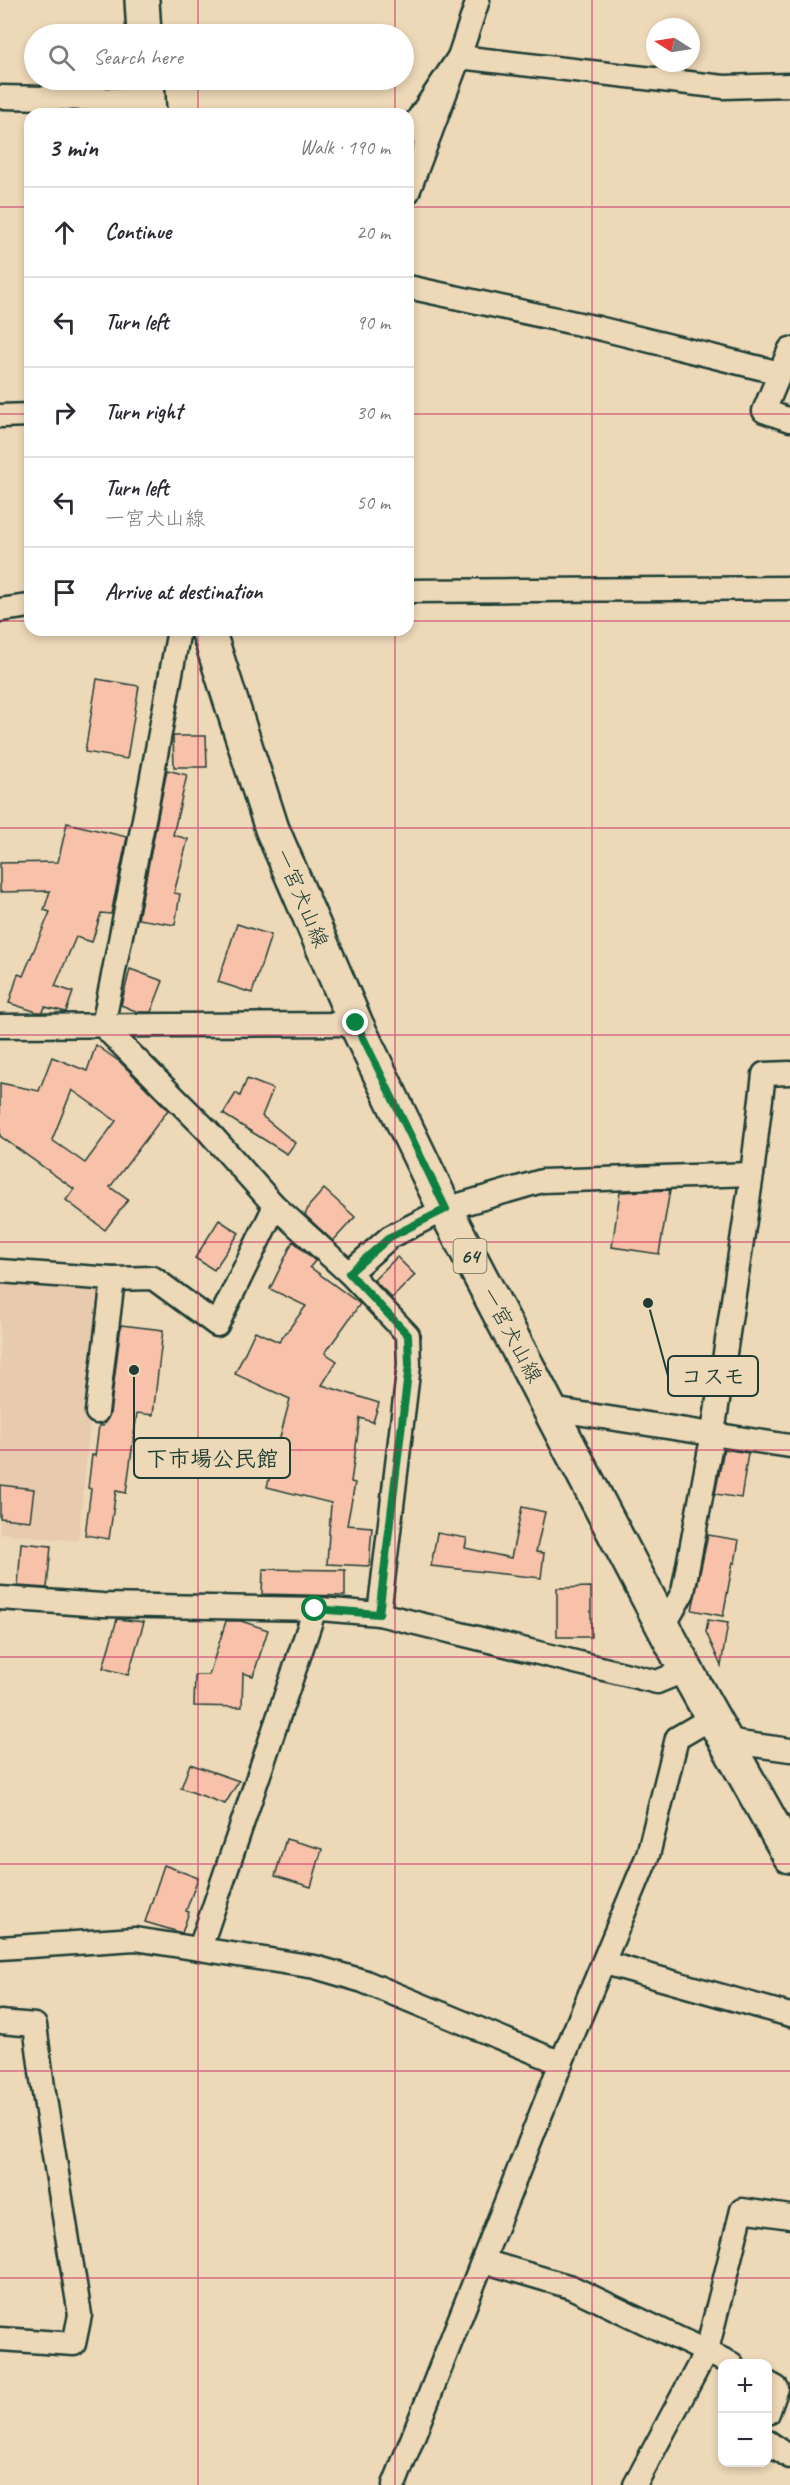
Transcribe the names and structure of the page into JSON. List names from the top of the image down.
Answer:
{
  "streets": {
    "main road": ["一宮犬山線", "64"]
  },
  "places": ["コスモ", "下市場公民館"],
  "north": "left",
  "page": {
    "search": "Search here",
    "heading": ["3 min", "Walk · 190 m"],
    "list": [
      ["Continue", "20 m"],
      ["Turn left", "90 m"],
      ["Turn right", "30 m"],
      ["Turn left", "一宮犬山線", "50 m"],
      "Arrive at destination"
    ],
    "map_buttons": ["+", "−"]
  }
}
